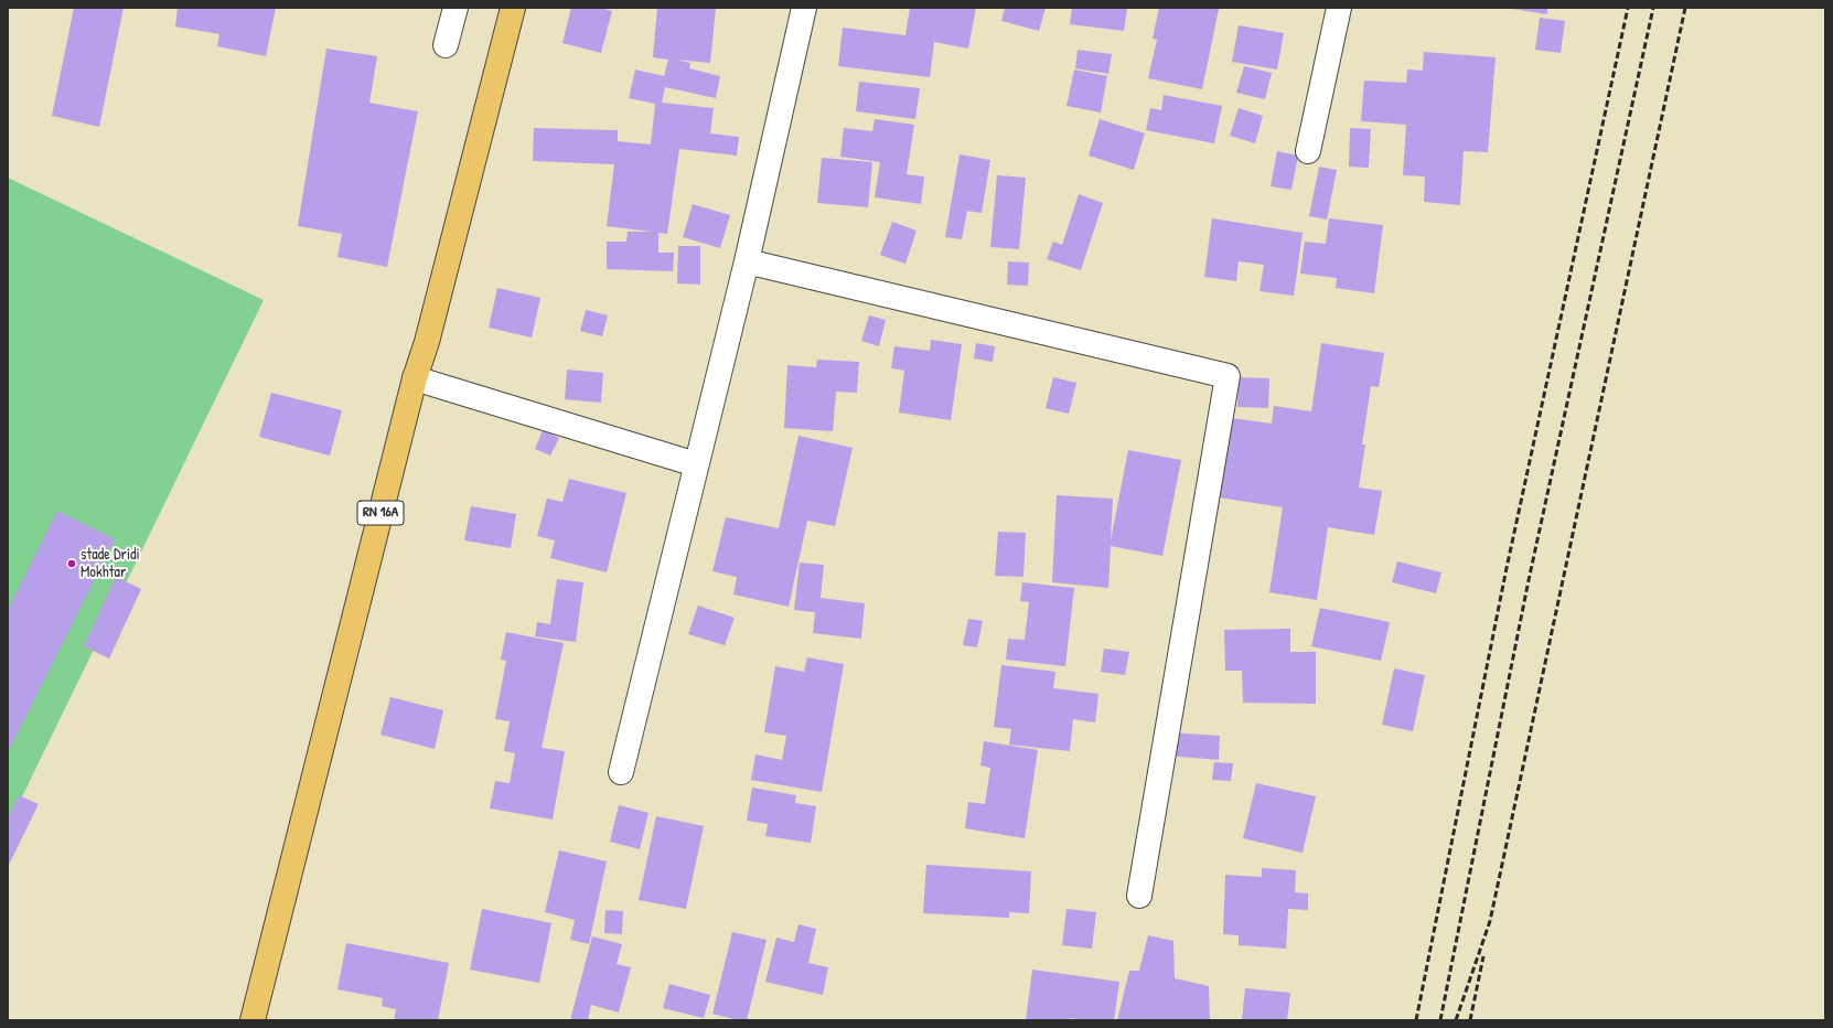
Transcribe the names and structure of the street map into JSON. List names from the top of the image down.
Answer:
{
  "streets": {
    "main road": ["RN 16A"]
  },
  "places": ["stade Dridi Mokhtar"]
}
